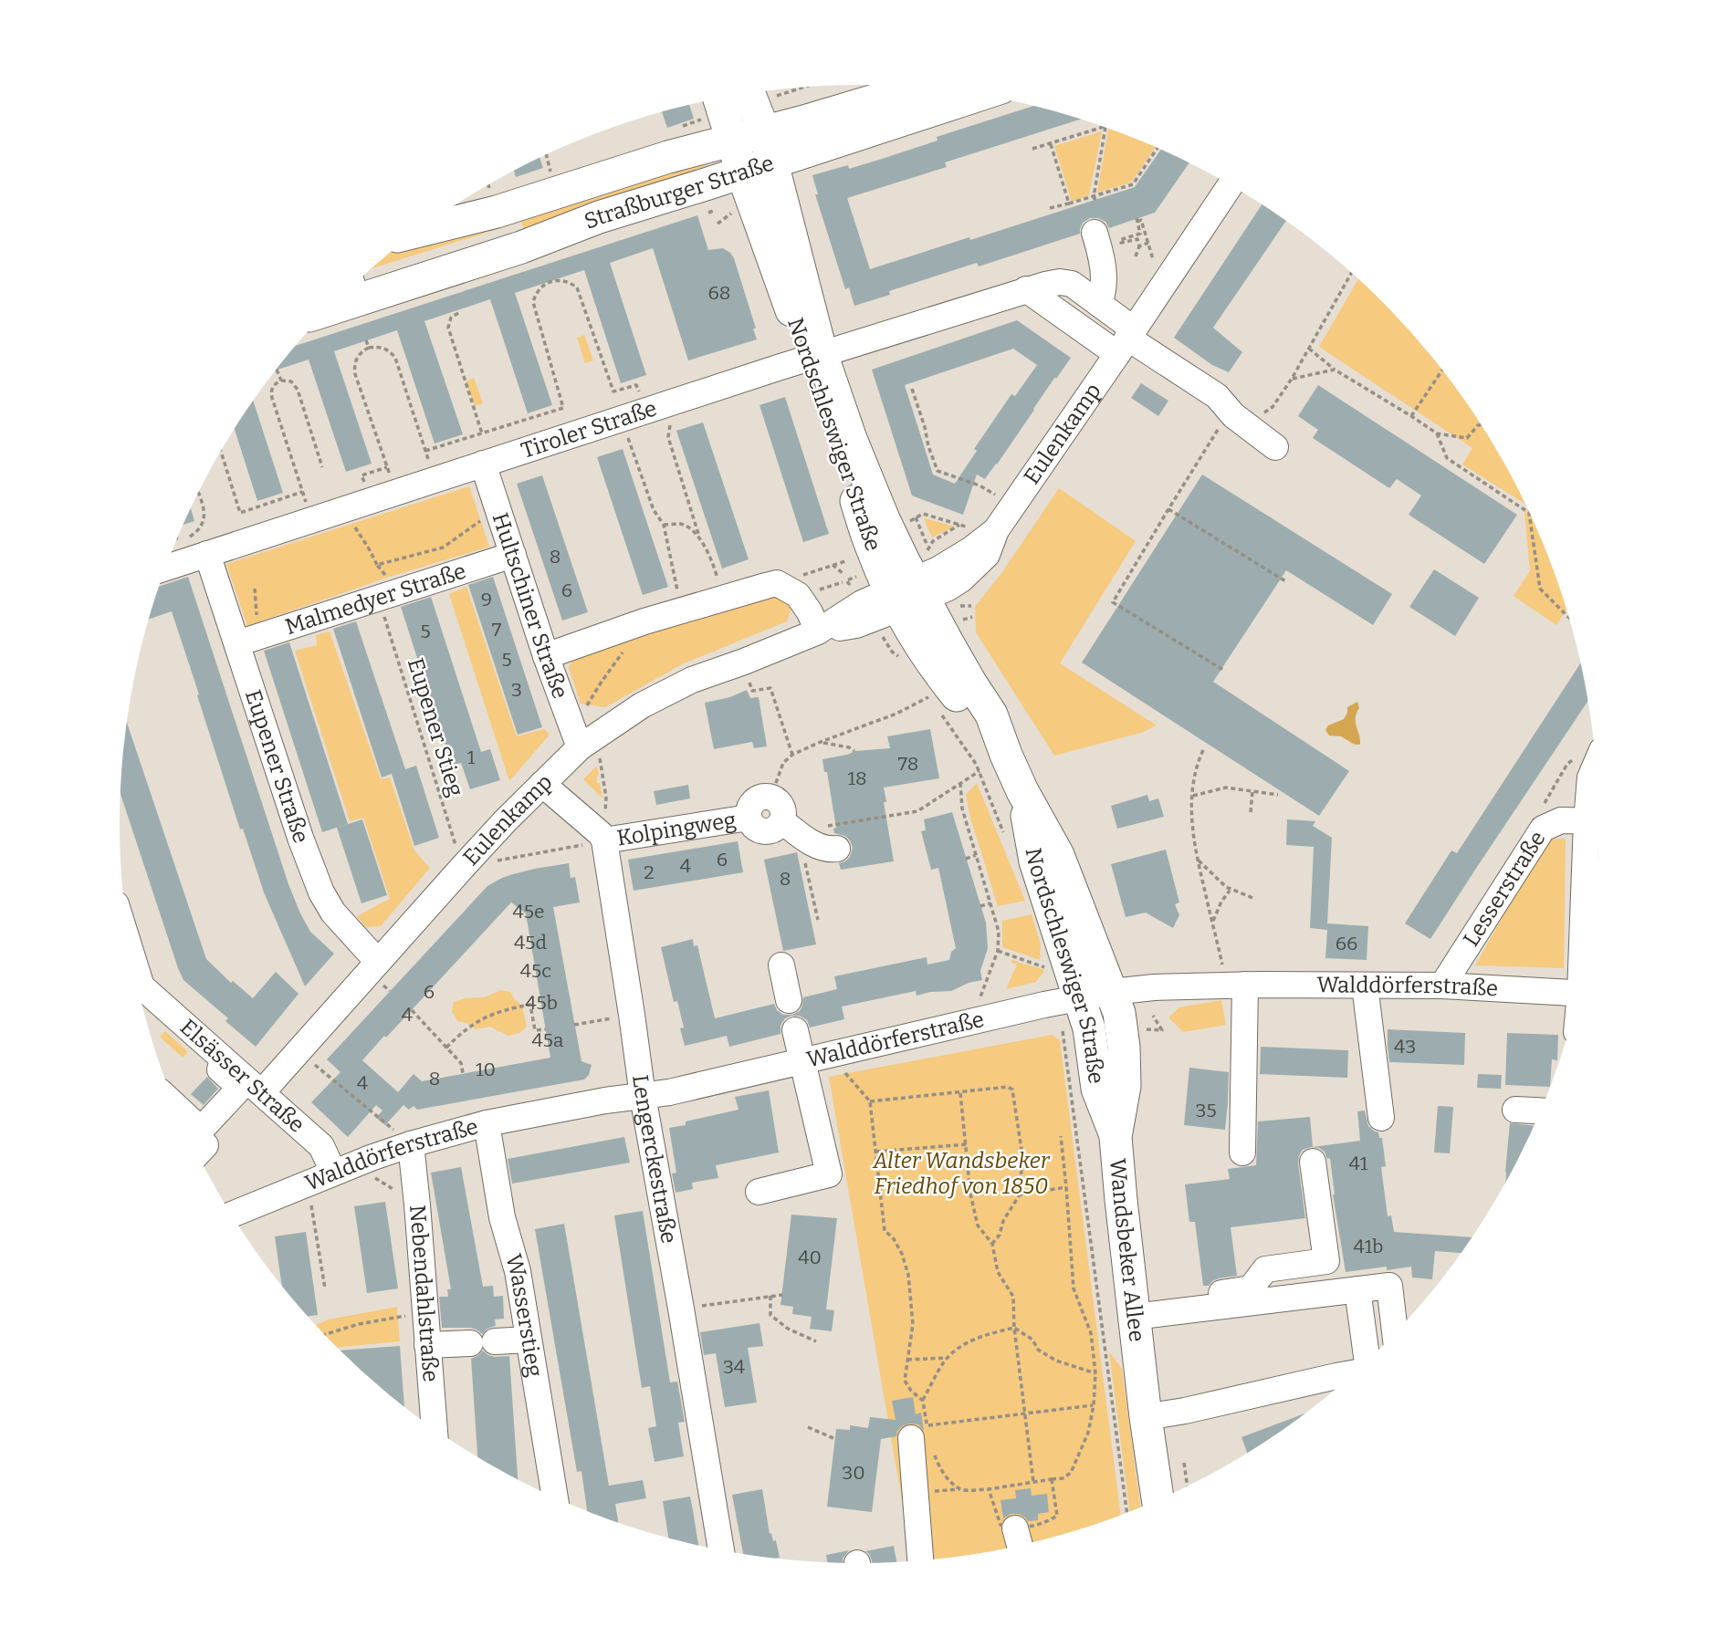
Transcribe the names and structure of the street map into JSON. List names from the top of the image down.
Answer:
{
  "streets": {
    "main road": ["Straßburger Straße", "Nordschleswiger Straße", "Wandsbeker Allee"],
    "street": [
      "Tiroler Straße",
      "Eulenkamp",
      "Malmedyer Straße",
      "Hultschiner Straße",
      "Eupener Straße",
      "Kolpingweg",
      "Lesserstraße",
      "Walddörferstraße",
      "Elsässer Straße",
      "Lengerckestraße",
      "Nebendahlstraße",
      "Wasserstieg"
    ],
    "path": ["Eupener Stieg"]
  },
  "crossings": [
    ["Straßburger Straße", "Nordschleswiger Straße"],
    ["Tiroler Straße", "Nordschleswiger Straße"],
    ["Tiroler Straße", "Eulenkamp"],
    ["Tiroler Straße", "Hultschiner Straße"],
    ["Tiroler Straße", "Eupener Straße"],
    ["Nordschleswiger Straße", "Eulenkamp"],
    ["Nordschleswiger Straße", "Walddörferstraße"],
    ["Nordschleswiger Straße", "Wandsbeker Allee"],
    ["Eulenkamp", "Hultschiner Straße"],
    ["Eulenkamp", "Eupener Stieg"],
    ["Eulenkamp", "Eupener Straße"],
    ["Eulenkamp", "Elsässer Straße"],
    ["Malmedyer Straße", "Hultschiner Straße"],
    ["Malmedyer Straße", "Eupener Stieg"],
    ["Malmedyer Straße", "Eupener Straße"],
    ["Kolpingweg", "Lengerckestraße"],
    ["Lesserstraße", "Walddörferstraße"],
    ["Walddörferstraße", "Elsässer Straße"],
    ["Walddörferstraße", "Lengerckestraße"],
    ["Walddörferstraße", "Wandsbeker Allee"],
    ["Walddörferstraße", "Nebendahlstraße"],
    ["Walddörferstraße", "Wasserstieg"]
  ],
  "parks": ["Alter Wandsbeker Friedhof von 1850"],
  "house_numbers": [
    "68",
    "8",
    "6",
    "9",
    "7",
    "5",
    "5",
    "3",
    "1",
    "78",
    "18",
    "6",
    "4",
    "2",
    "8",
    "45e",
    "45d",
    "66",
    "45c",
    "6",
    "45b",
    "4",
    "45a",
    "43",
    "10",
    "8",
    "4",
    "35",
    "41",
    "41b",
    "40",
    "34",
    "30"
  ]
}
